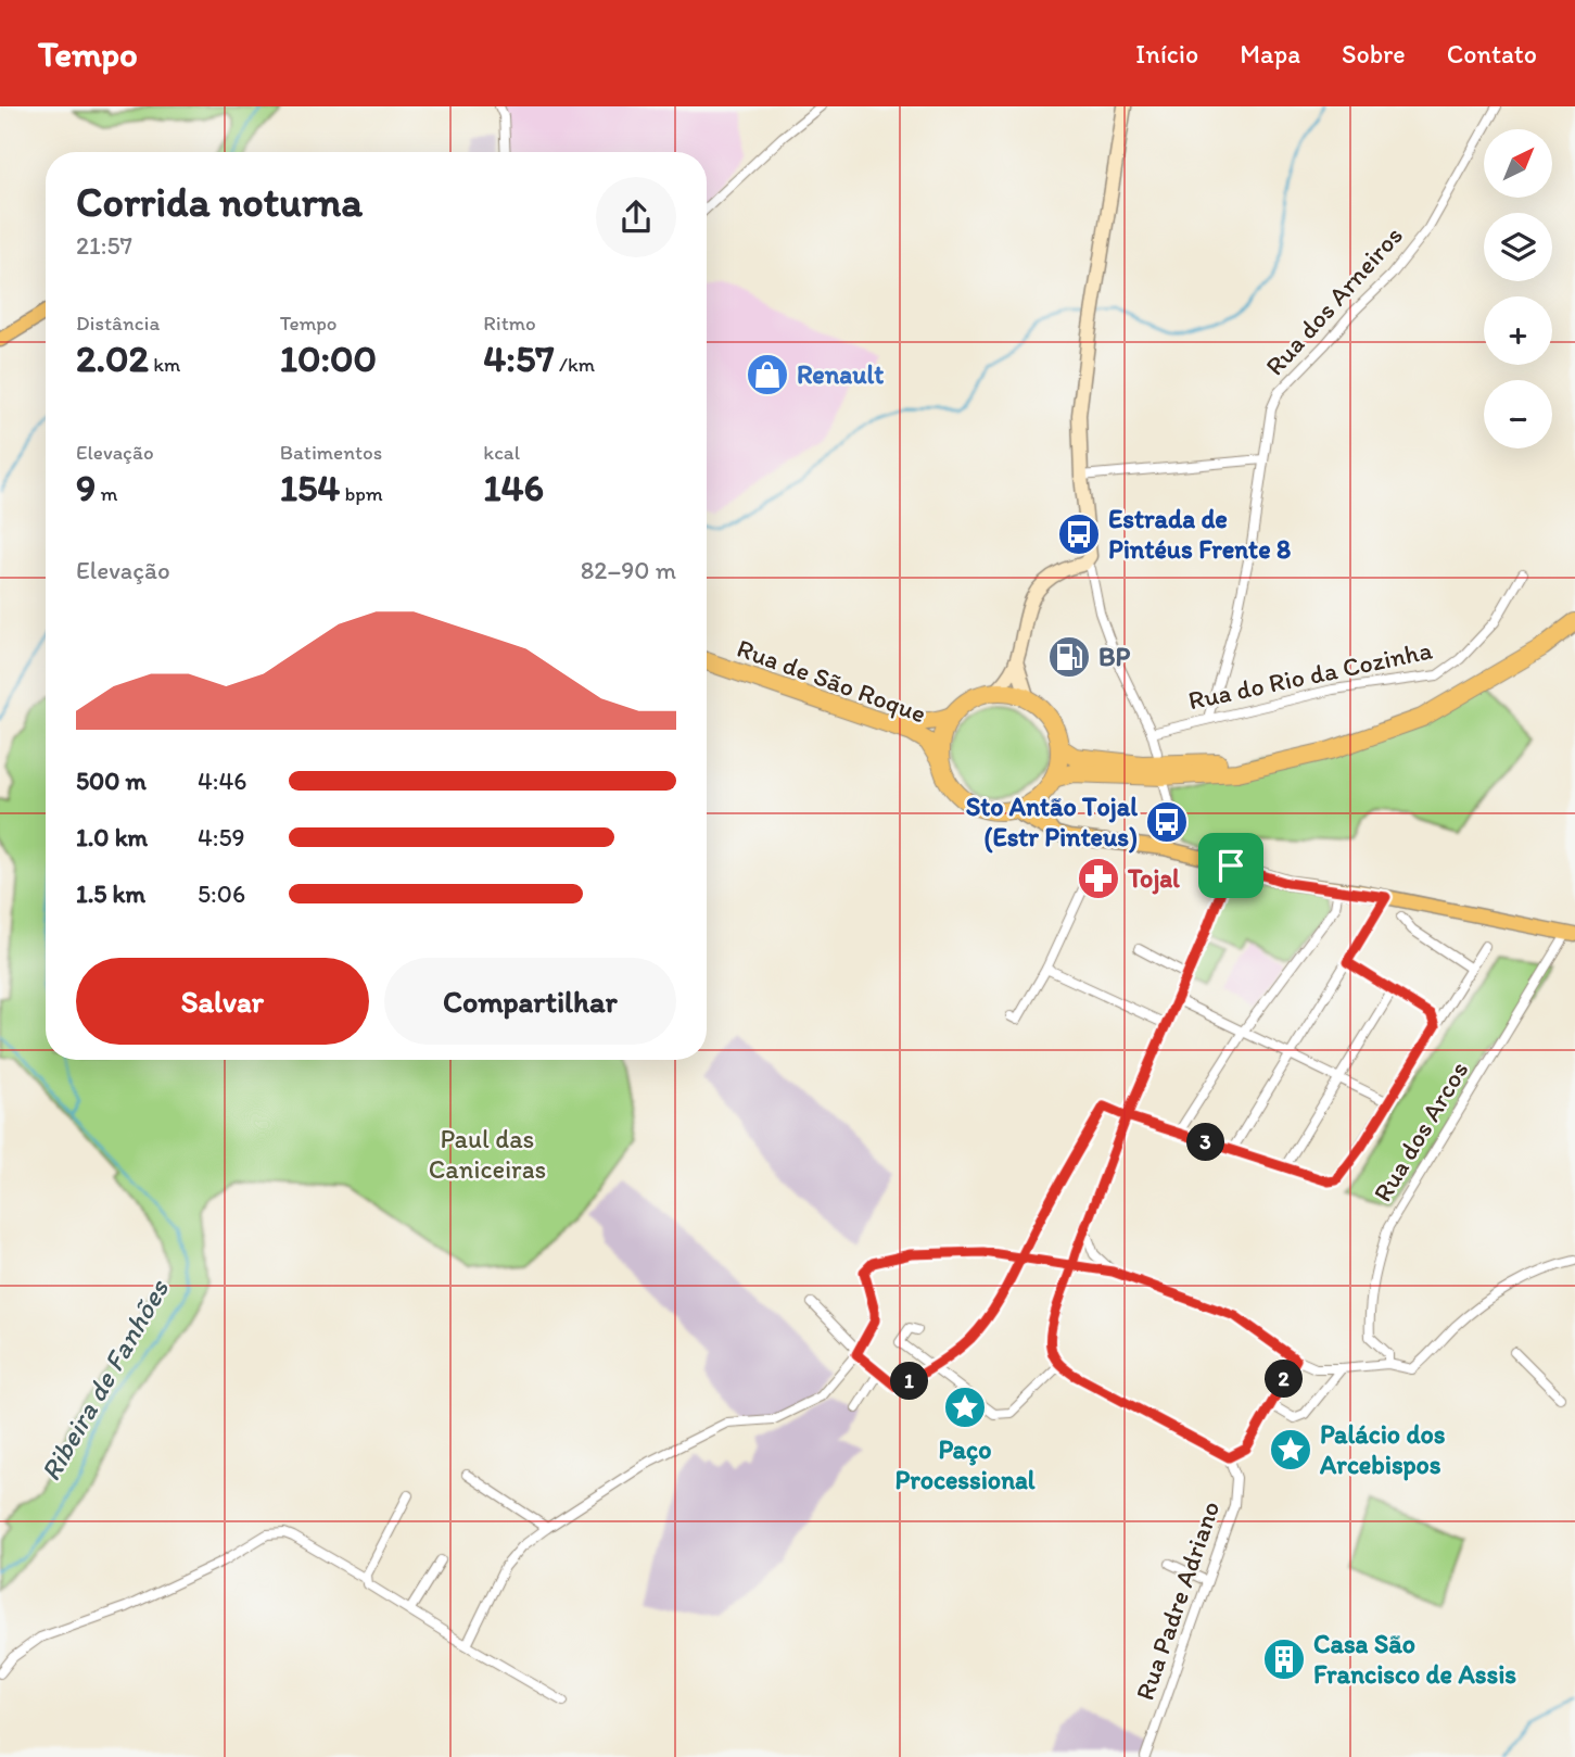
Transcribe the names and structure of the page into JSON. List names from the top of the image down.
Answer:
{
  "streets": {
    "highway": ["Rua de São Roque"],
    "street": [
      "Rua dos Arneiros",
      "Rua do Rio da Cozinha",
      "Rua dos Arcos",
      "Rua Padre Adriano"
    ]
  },
  "crossings": [
    ["Rua dos Arneiros", "Rua do Rio da Cozinha"]
  ],
  "water": ["Ribeira de Fanhões"],
  "parks": ["Paul das Caniceiras"],
  "places": {
    "shop": ["Renault"],
    "bus stop": ["Estrada de Pintéus Frente 8", "Sto Antão Tojal (Estr Pinteus)"],
    "fuel station": ["BP"],
    "pharmacy": ["Tojal"],
    "place": ["Paço Processional", "Palácio dos Arcebispos"],
    "building": ["Casa São Francisco de Assis"]
  },
  "north": "top right",
  "page": {
    "header": "Tempo",
    "nav": [
      "Início",
      "Mapa",
      "Sobre",
      "Contato"
    ],
    "map_buttons": ["+", "−"],
    "heading": ["Corrida noturna", "21:57"],
    "stats": [
      ["Distância", "2.02 km"],
      ["Tempo", "10:00"],
      ["Ritmo", "4:57 /km"],
      ["Elevação", "9 m"],
      ["Batimentos", "154 bpm"],
      ["kcal", "146"]
    ],
    "chart": ["Elevação", "82–90 m"],
    "list": [
      {
        "name": "500 m",
        "note": "4:46"
      },
      {
        "name": "1.0 km",
        "note": "4:59"
      },
      {
        "name": "1.5 km",
        "note": "5:06"
      }
    ],
    "buttons": ["Salvar", "Compartilhar"],
    "pins": ["3", "2", "1"]
  }
}
